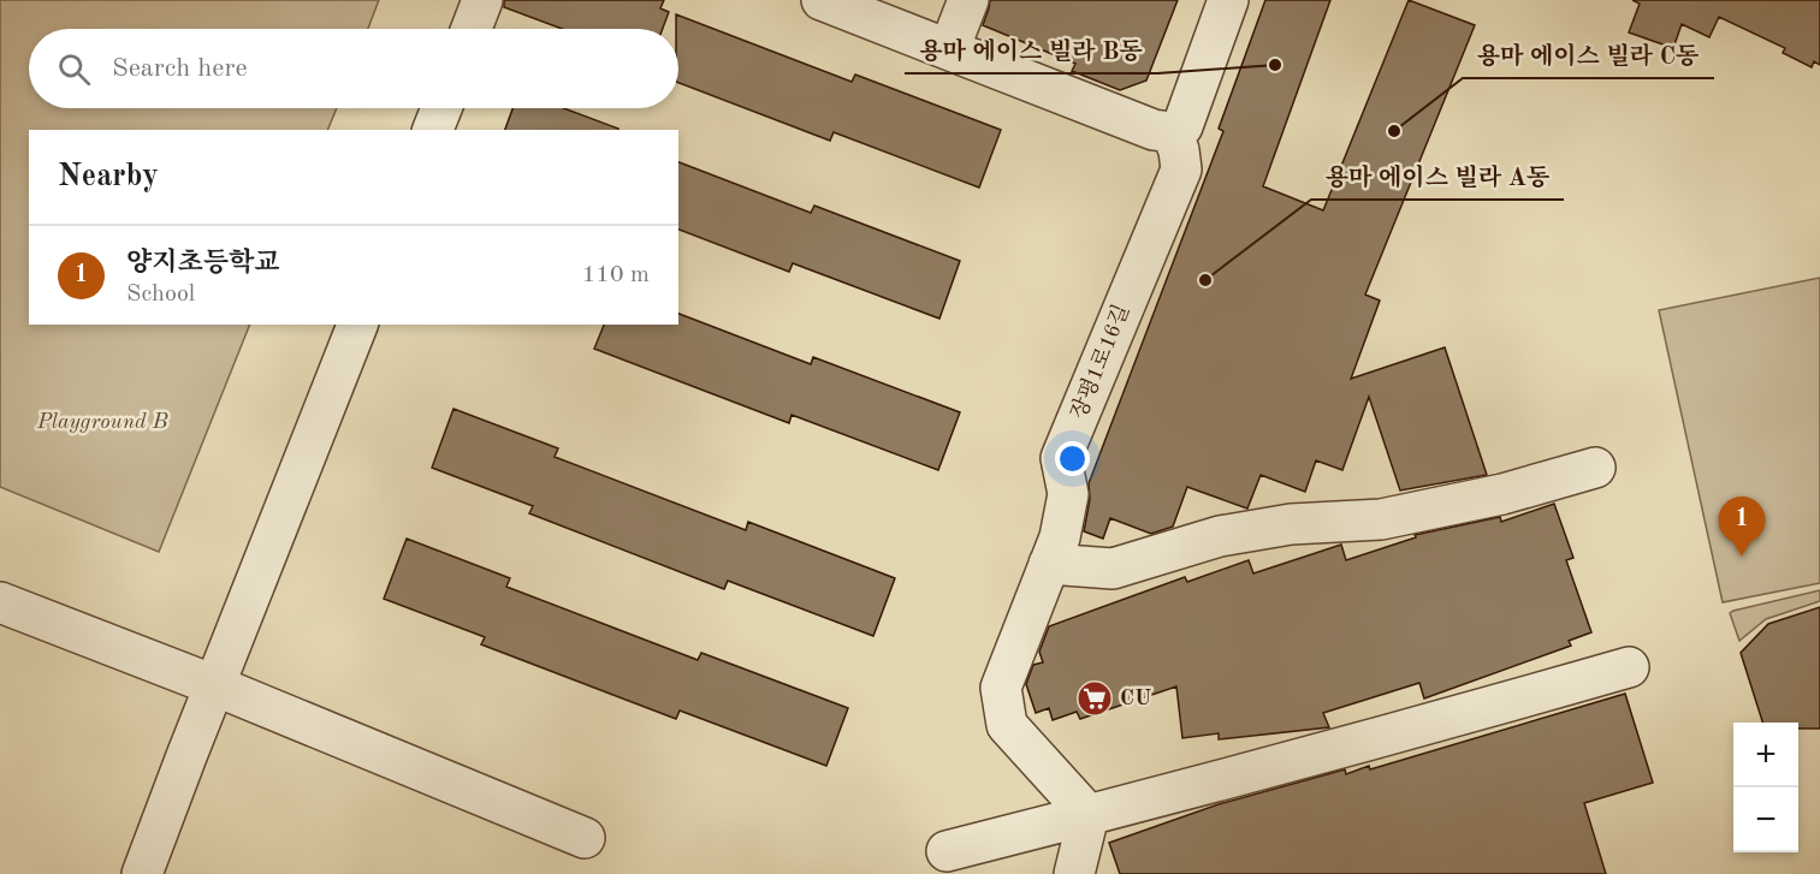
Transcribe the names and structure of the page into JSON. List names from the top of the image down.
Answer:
{
  "streets": {
    "street": ["장평1로16길"]
  },
  "parks": ["Playground B"],
  "places": {
    "other": ["용마 에이스 빌라 B동", "용마 에이스 빌라 C동", "용마 에이스 빌라 A동"],
    "supermarket": ["CU"]
  },
  "page": {
    "search": "Search here",
    "heading": "Nearby",
    "list": [
      {
        "mark": "1",
        "name": "양지초등학교",
        "note": "School",
        "value": "110 m"
      }
    ],
    "pins": "1",
    "map_buttons": ["+", "−"]
  }
}
